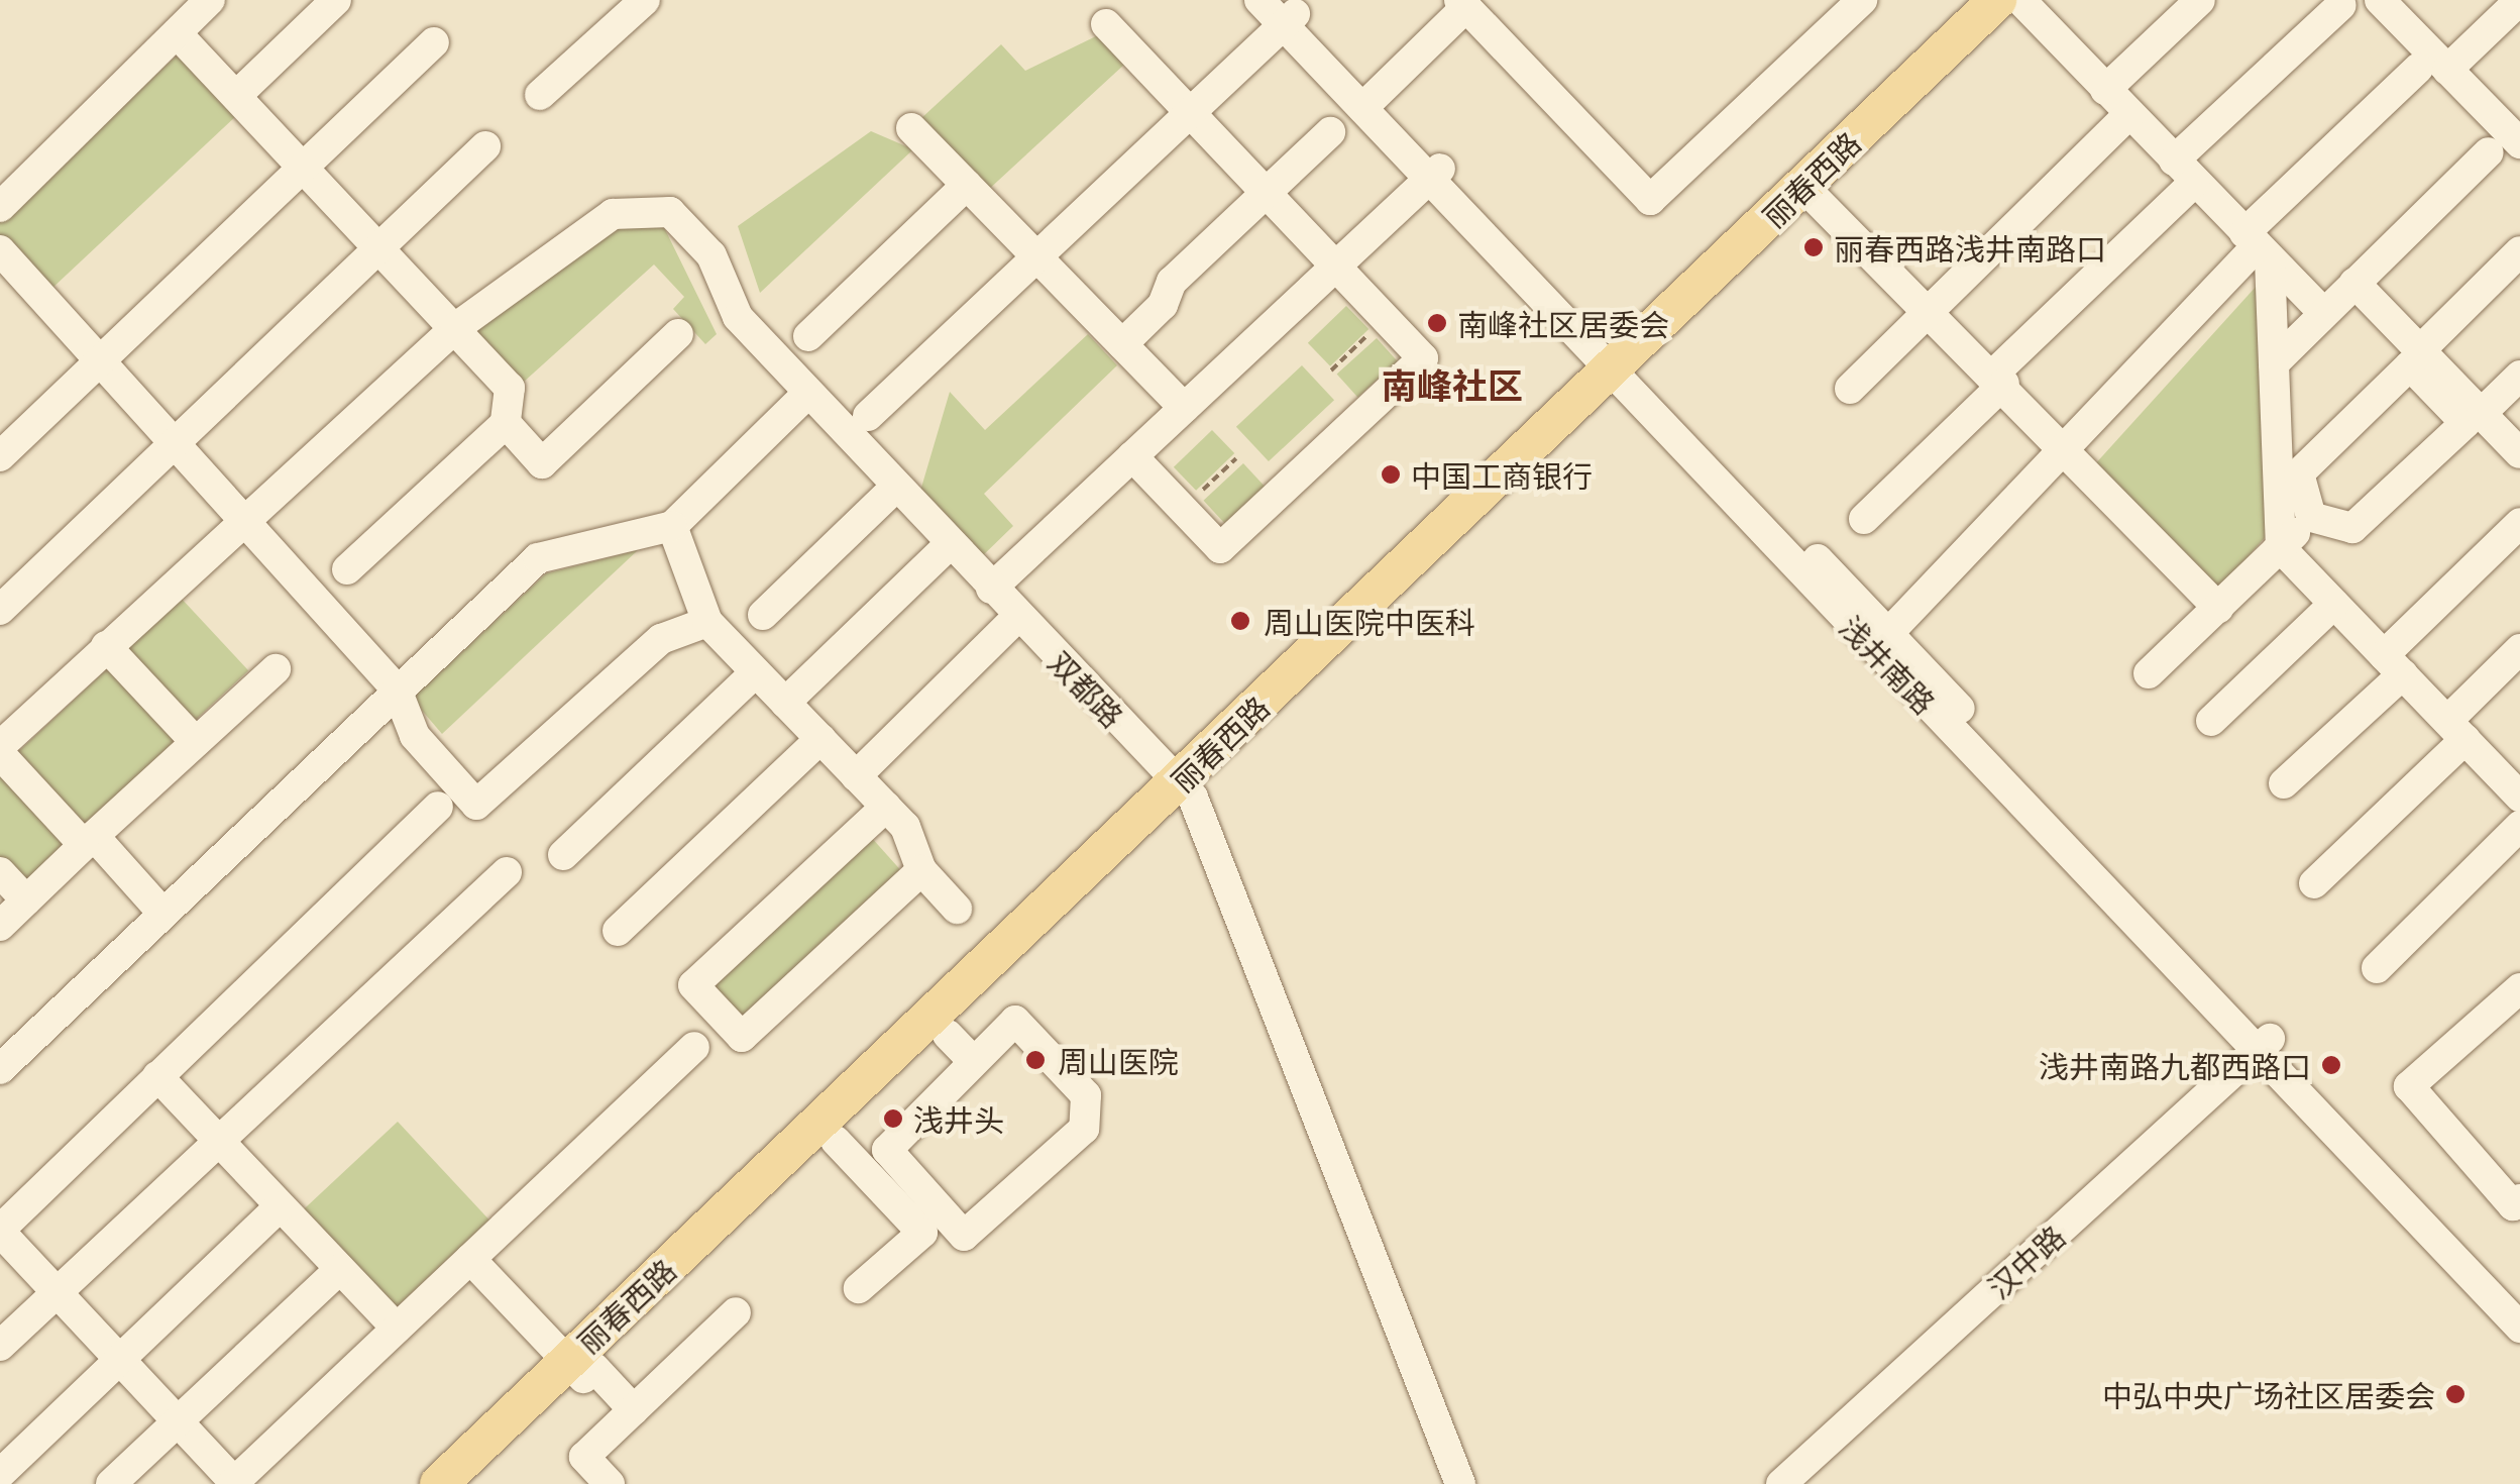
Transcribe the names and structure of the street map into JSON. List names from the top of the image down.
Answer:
{
  "streets": {
    "main road": ["丽春西路"],
    "street": ["浅井南路", "双都路", "汉中路"]
  },
  "crossings": [
    ["丽春西路", "浅井南路"],
    ["丽春西路", "双都路"],
    ["浅井南路", "汉中路"]
  ],
  "districts": ["南峰社区"],
  "places": [
    "丽春西路浅井南路口",
    "南峰社区居委会",
    "中国工商银行",
    "周山医院中医科",
    "周山医院",
    "浅井南路九都西路口",
    "浅井头",
    "中弘中央广场社区居委会"
  ]
}
